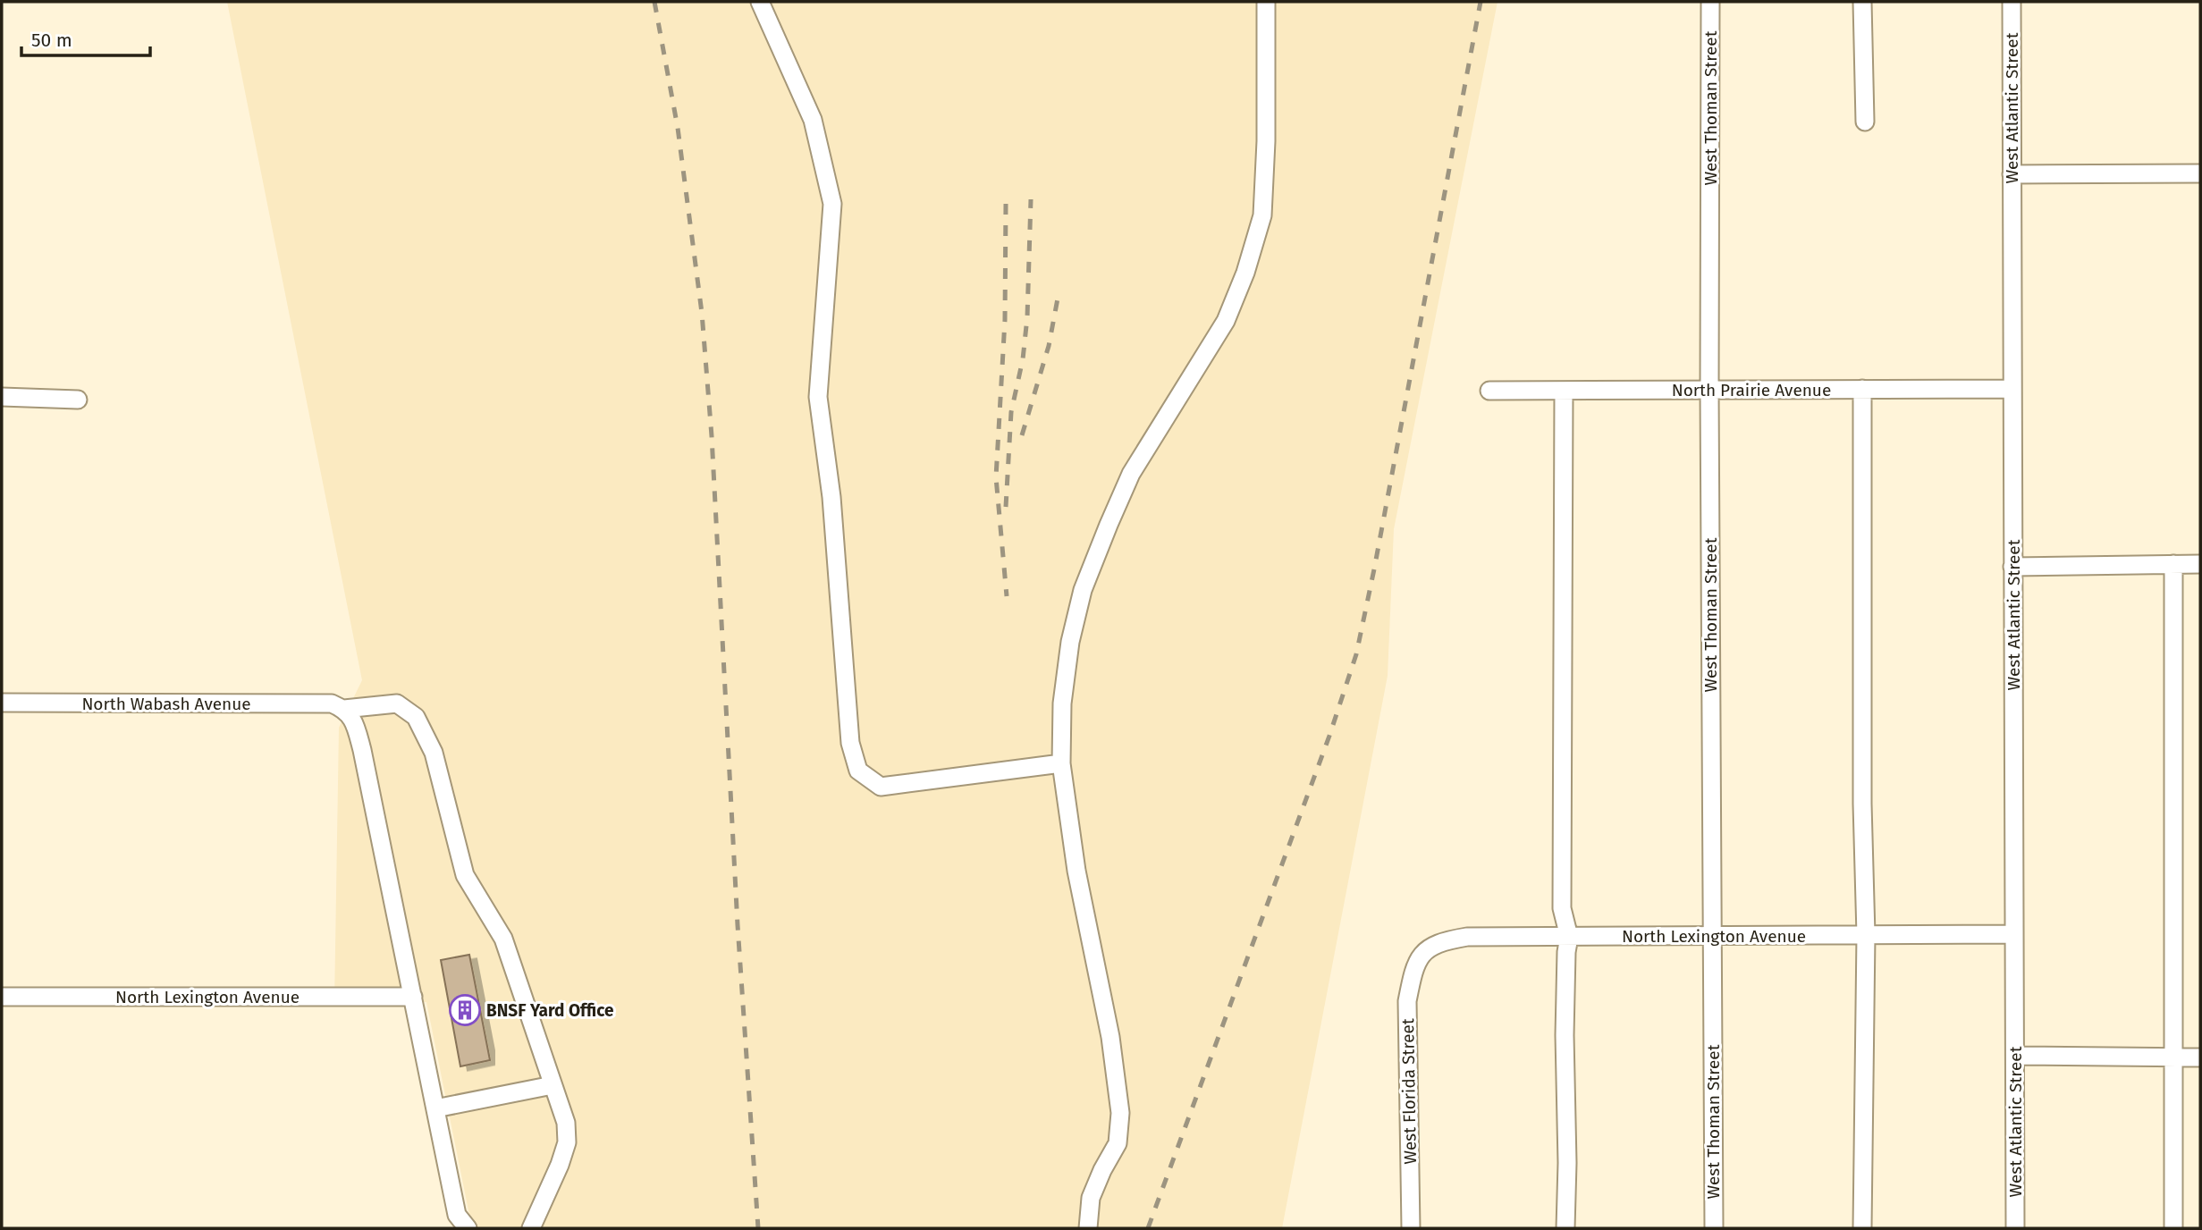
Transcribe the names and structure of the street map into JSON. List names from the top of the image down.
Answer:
{
  "streets": {
    "street": [
      "West Thoman Street",
      "West Atlantic Street",
      "North Prairie Avenue",
      "North Wabash Avenue",
      "North Lexington Avenue",
      "West Florida Street"
    ]
  },
  "crossings": [
    ["West Thoman Street", "North Prairie Avenue"],
    ["West Thoman Street", "North Lexington Avenue"],
    ["West Atlantic Street", "North Prairie Avenue"],
    ["West Atlantic Street", "North Lexington Avenue"],
    ["North Lexington Avenue", "West Florida Street"]
  ],
  "places": {
    "building": ["BNSF Yard Office"]
  },
  "scale_bar": "50 m"
}
